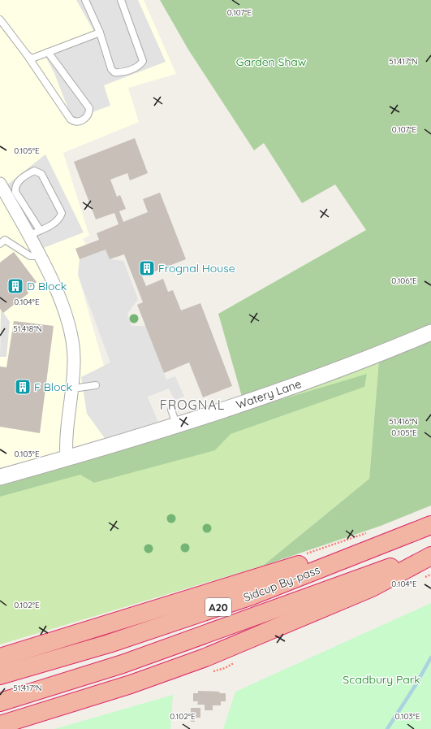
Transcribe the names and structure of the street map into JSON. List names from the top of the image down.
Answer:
{
  "streets": {
    "highway": ["Sidcup By-pass", "A20"],
    "street": ["Watery Lane"]
  },
  "districts": ["FROGNAL"],
  "parks": ["Garden Shaw", "Scadbury Park"],
  "places": {
    "building": ["Frognal House", "D Block", "F Block"]
  },
  "coordinates": [
    "0.107°E",
    "51.417°N",
    "0.105°E",
    "0.106°E",
    "0.104°E",
    "51.418°N",
    "51.416°N",
    "0.103°E",
    "0.102°E"
  ]
}
